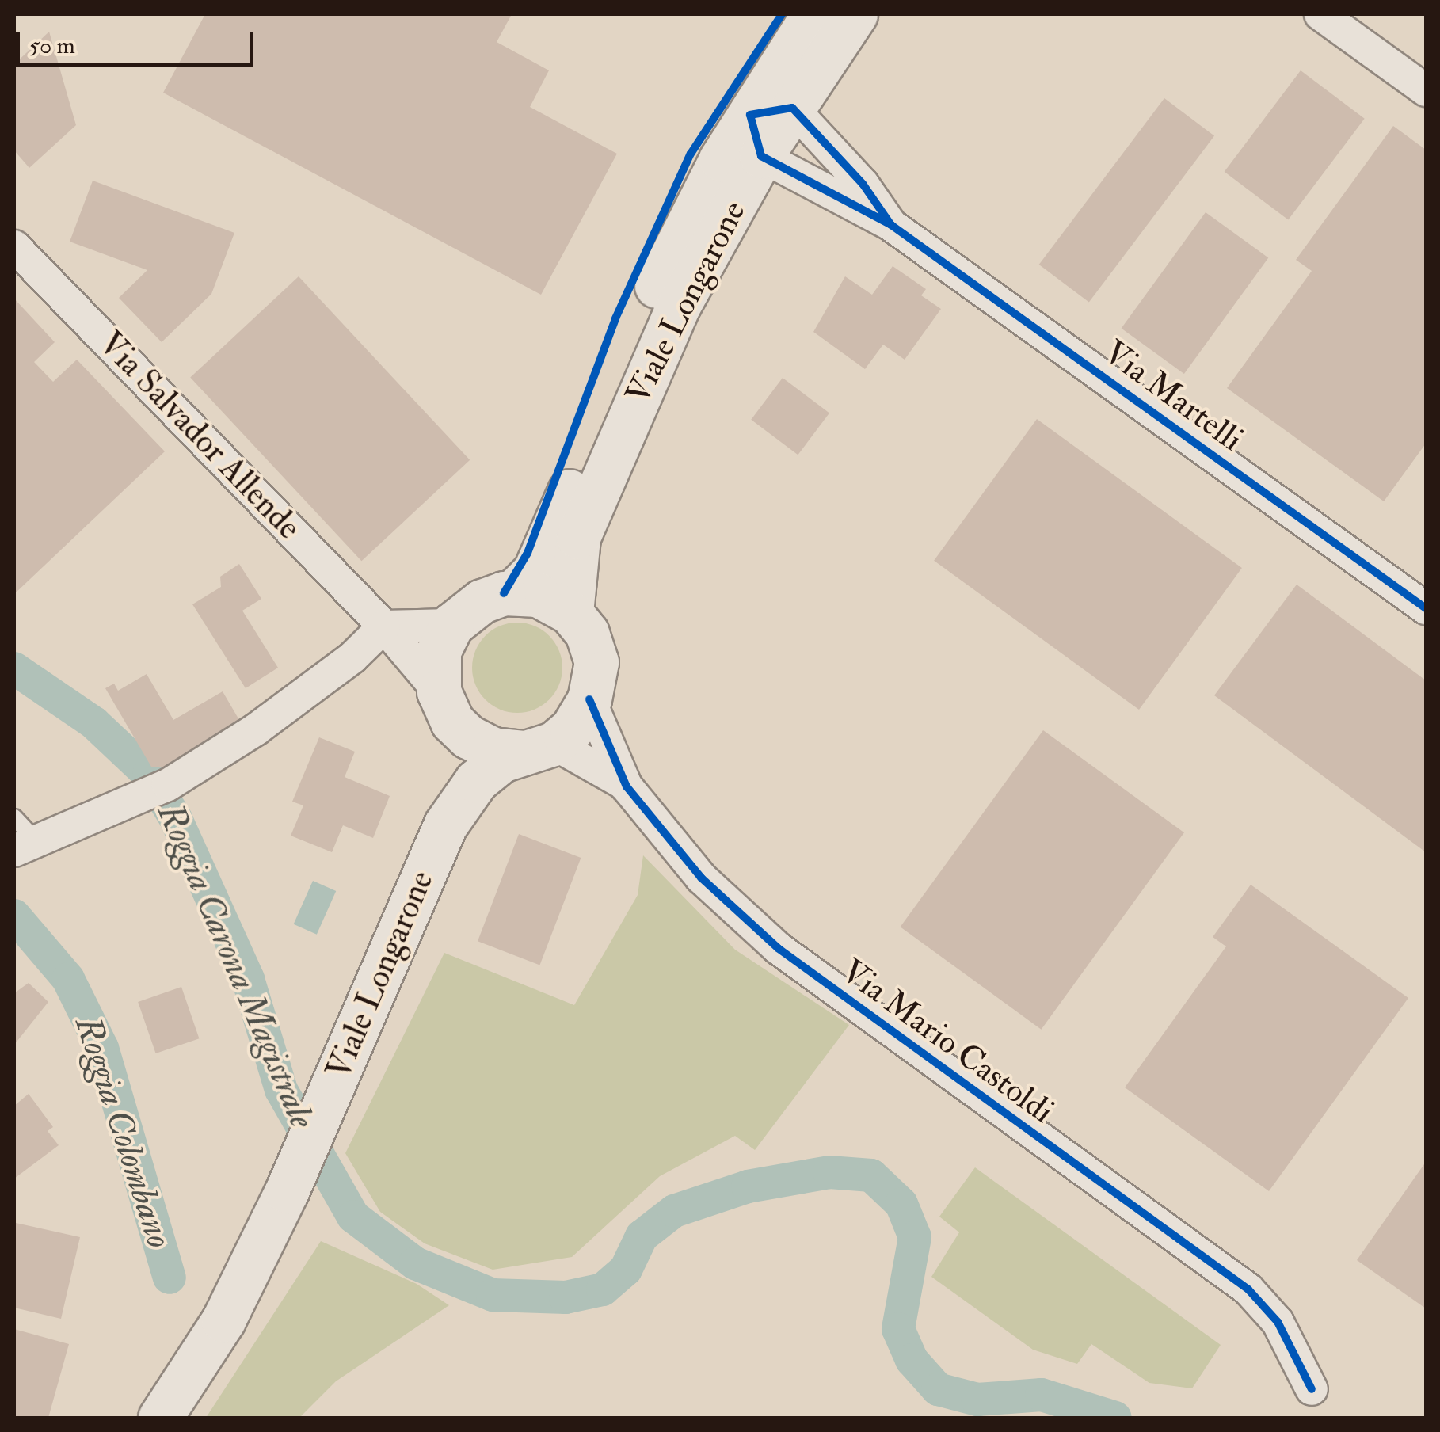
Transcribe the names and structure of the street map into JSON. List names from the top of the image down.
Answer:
{
  "streets": {
    "main road": ["Viale Longarone"],
    "street": ["Via Martelli", "Via Salvador Allende", "Via Mario Castoldi"]
  },
  "crossings": [
    ["Viale Longarone", "Via Martelli"],
    ["Viale Longarone", "Via Salvador Allende"],
    ["Viale Longarone", "Via Mario Castoldi"],
    ["Via Salvador Allende", "Via Mario Castoldi"]
  ],
  "water": ["Roggia Carona Magistrale", "Roggia Colombano"],
  "scale_bar": "50 m"
}
